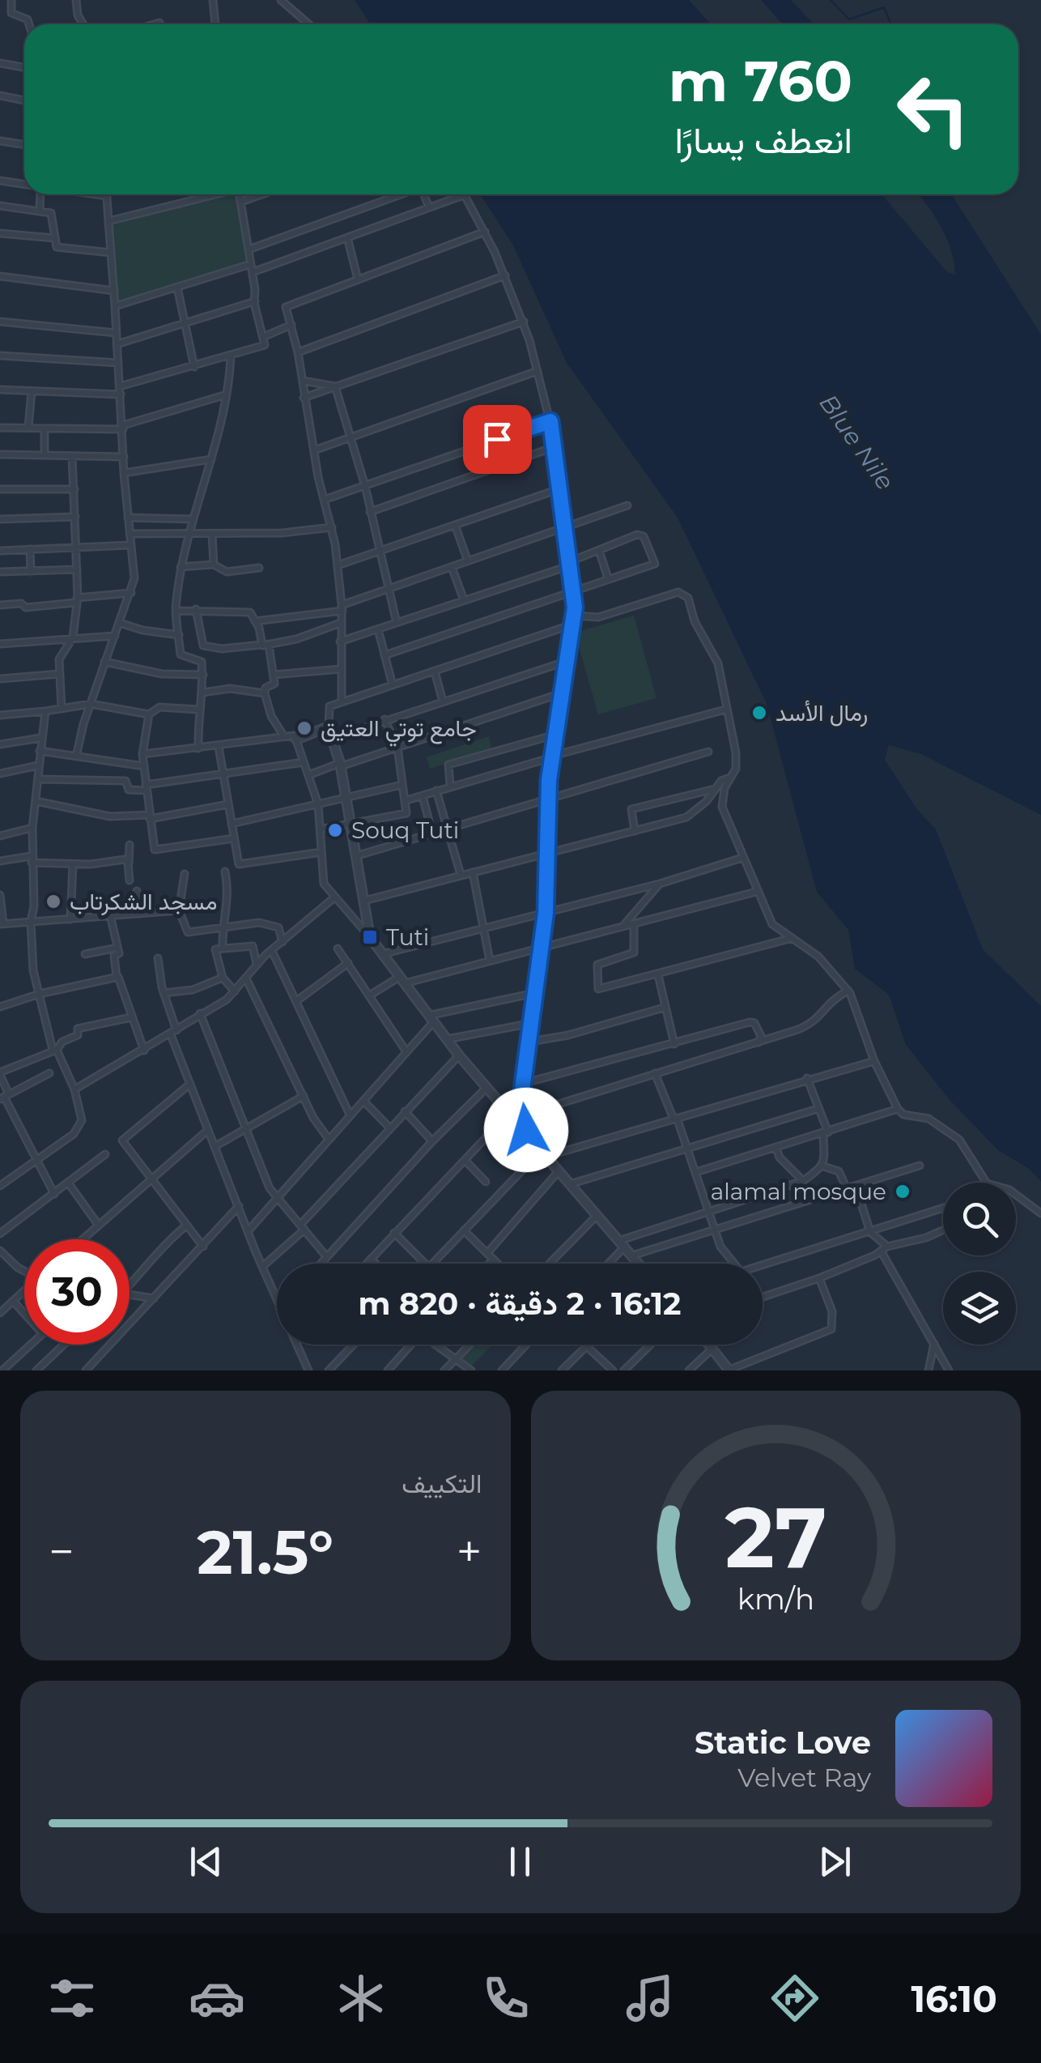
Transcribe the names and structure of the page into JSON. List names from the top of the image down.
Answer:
{
  "water": ["Blue Nile"],
  "places": {
    "other": [
      "رمال الأسد",
      "جامع توتي العتيق",
      "Souq Tuti",
      "مسجد الشكرتاب",
      "alamal mosque"
    ],
    "transit": ["Tuti"]
  },
  "page": {
    "turn": ["760 m", "انعطف يسارًا"],
    "limit": "30",
    "trip": "16:12 · 2 دقيقة · 820 m",
    "tile": "التكييف",
    "heat": ["−", "21.5°", "+"],
    "song": ["Static Love", "Velvet Ray"],
    "tabs": "16:10",
    "gauge": ["27", "km/h"]
  }
}
